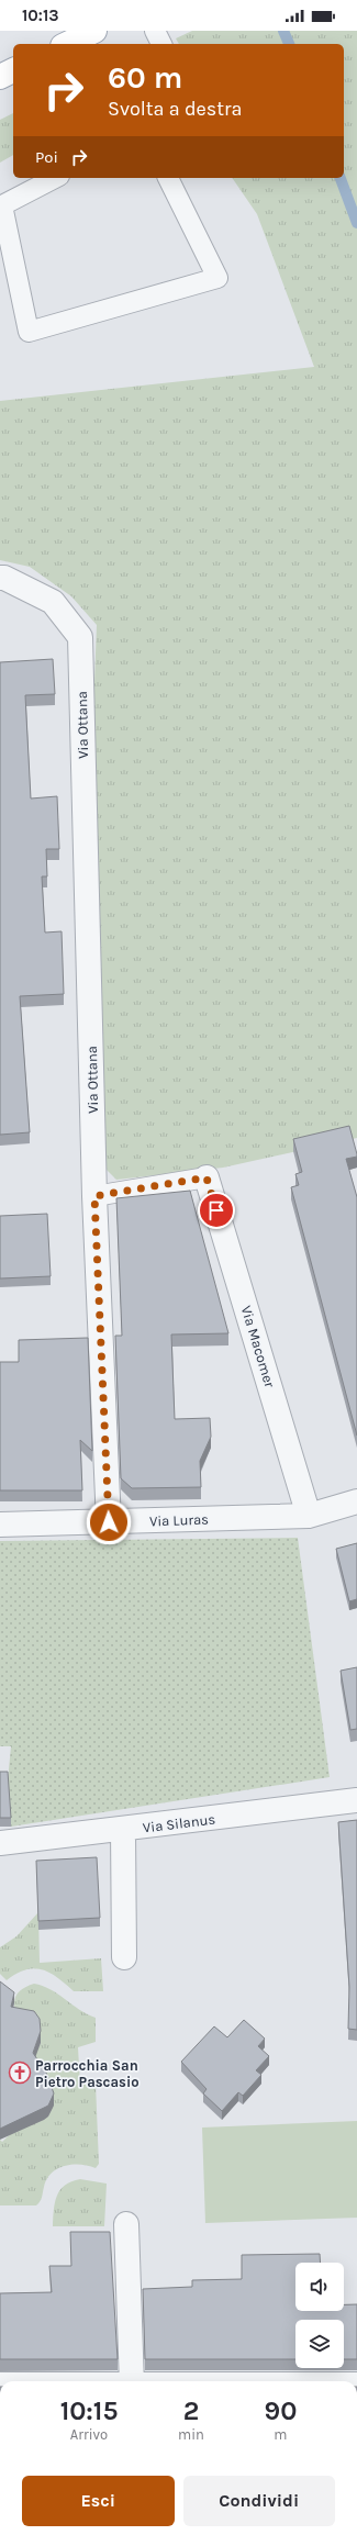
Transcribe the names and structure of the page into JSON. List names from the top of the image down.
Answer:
{
  "streets": {
    "street": [
      "Via Ottana",
      "Via Macomer",
      "Via Luras",
      "Via Silanus"
    ]
  },
  "crossings": [
    ["Via Ottana", "Via Luras"],
    ["Via Macomer", "Via Luras"]
  ],
  "places": {
    "church": ["Parrocchia San Pietro Pascasio"]
  },
  "page": {
    "status": "10:13",
    "turn": ["60 m", "Svolta a destra"],
    "then": "Poi",
    "eta": [
      "10:15",
      "Arrivo",
      "2",
      "min",
      "90",
      "m"
    ],
    "buttons": ["Esci", "Condividi"]
  }
}
